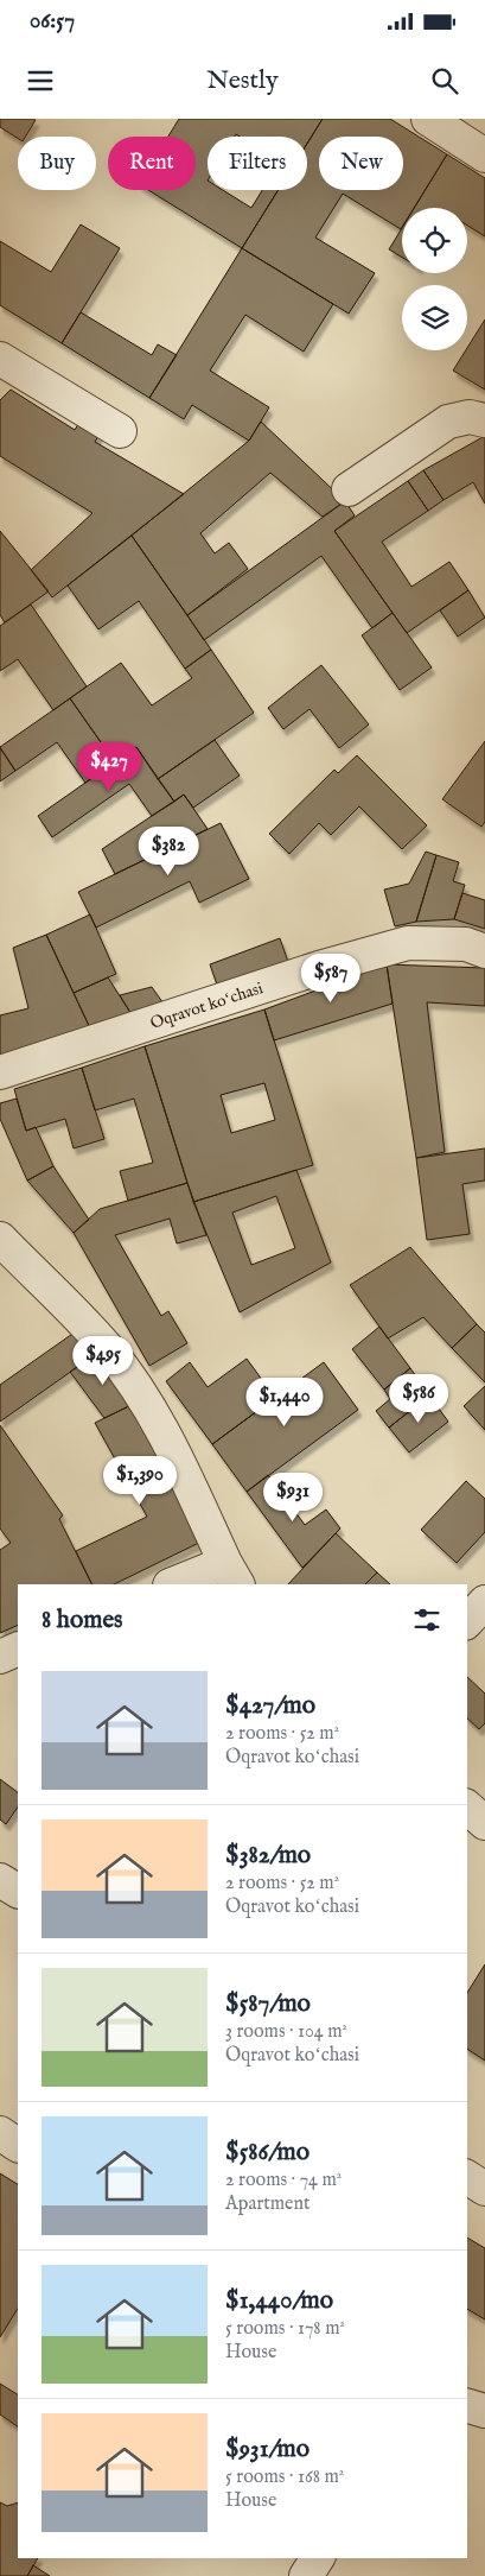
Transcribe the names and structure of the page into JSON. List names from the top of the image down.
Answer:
{
  "streets": {
    "street": ["Oqravot koʻchasi"]
  },
  "page": {
    "status": "06:57",
    "header": "Nestly",
    "chip": [
      "Buy",
      "Rent",
      "Filters",
      "New"
    ],
    "price": [
      "$427",
      "$382",
      "$587",
      "$495",
      "$586",
      "$1,440",
      "$1,390",
      "$931"
    ],
    "heading": "8 homes",
    "list": [
      {
        "name": "$427/mo",
        "note": "2 rooms · 52 m² · Oqravot koʻchasi"
      },
      {
        "name": "$382/mo",
        "note": "2 rooms · 52 m² · Oqravot koʻchasi"
      },
      {
        "name": "$587/mo",
        "note": "3 rooms · 104 m² · Oqravot koʻchasi"
      },
      {
        "name": "$586/mo",
        "note": "2 rooms · 74 m² · Apartment"
      },
      {
        "name": "$1,440/mo",
        "note": "5 rooms · 178 m² · House"
      },
      {
        "name": "$931/mo",
        "note": "5 rooms · 168 m² · House"
      }
    ]
  }
}
